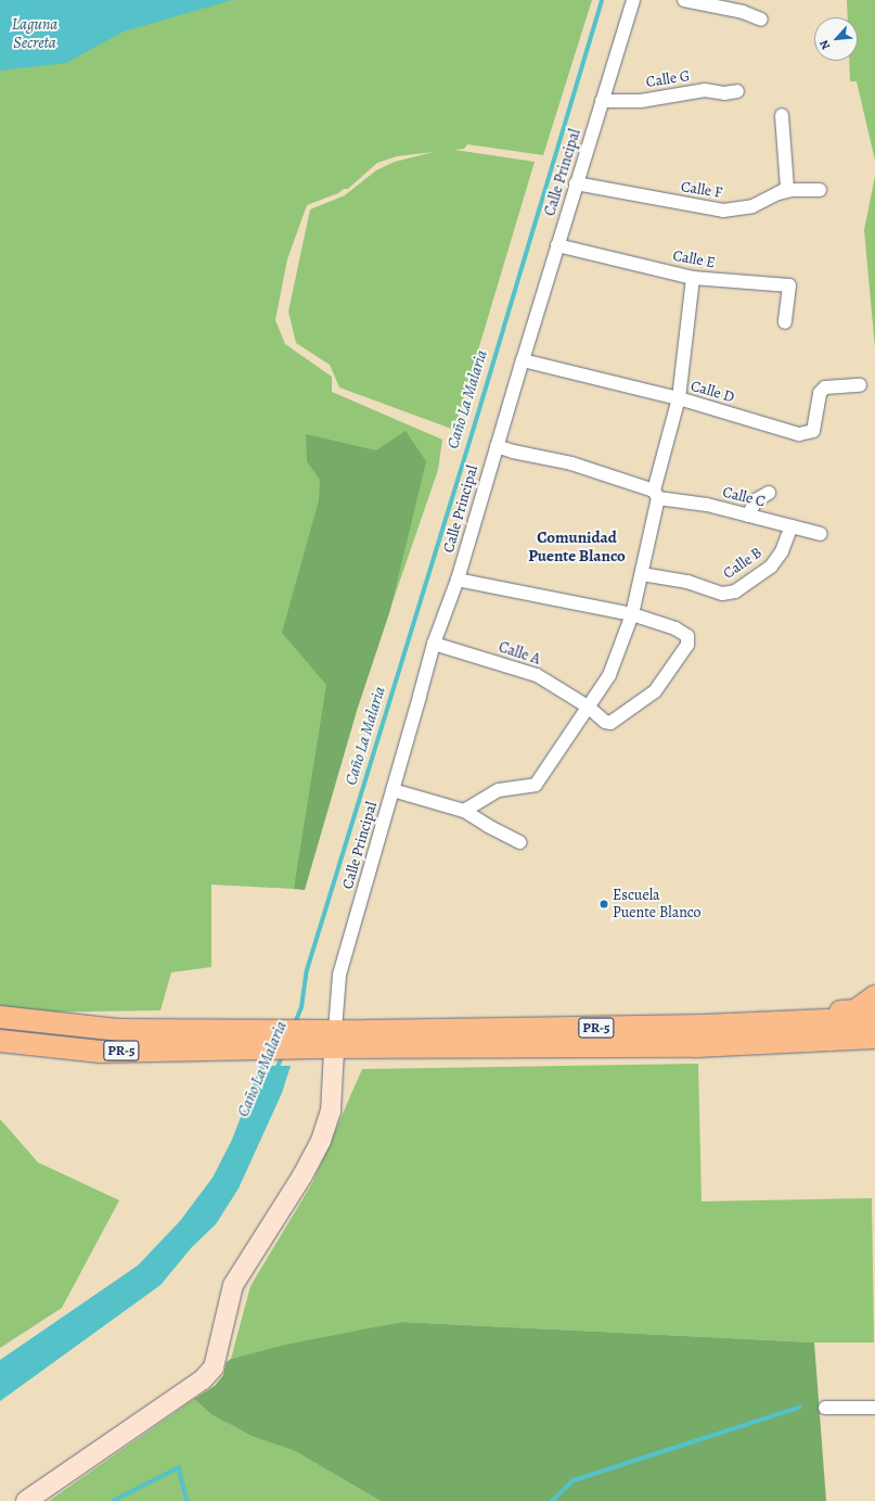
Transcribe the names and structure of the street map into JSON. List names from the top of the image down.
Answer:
{
  "streets": {
    "main road": ["PR-5"],
    "street": [
      "Calle G",
      "Calle Principal",
      "Calle F",
      "Calle E",
      "Calle D",
      "Calle C",
      "Calle B",
      "Calle A"
    ]
  },
  "crossings": [
    ["Calle G", "Calle Principal"],
    ["Calle Principal", "Calle F"],
    ["Calle Principal", "Calle E"],
    ["Calle Principal", "Calle D"],
    ["Calle Principal", "Calle C"],
    ["Calle Principal", "Calle A"],
    ["Calle Principal", "PR-5"],
    ["Calle C", "Calle B"]
  ],
  "districts": ["Comunidad Puente Blanco"],
  "water": ["Laguna Secreta", "Caño La Malaria"],
  "places": ["Escuela Puente Blanco"],
  "north": "bottom left"
}
